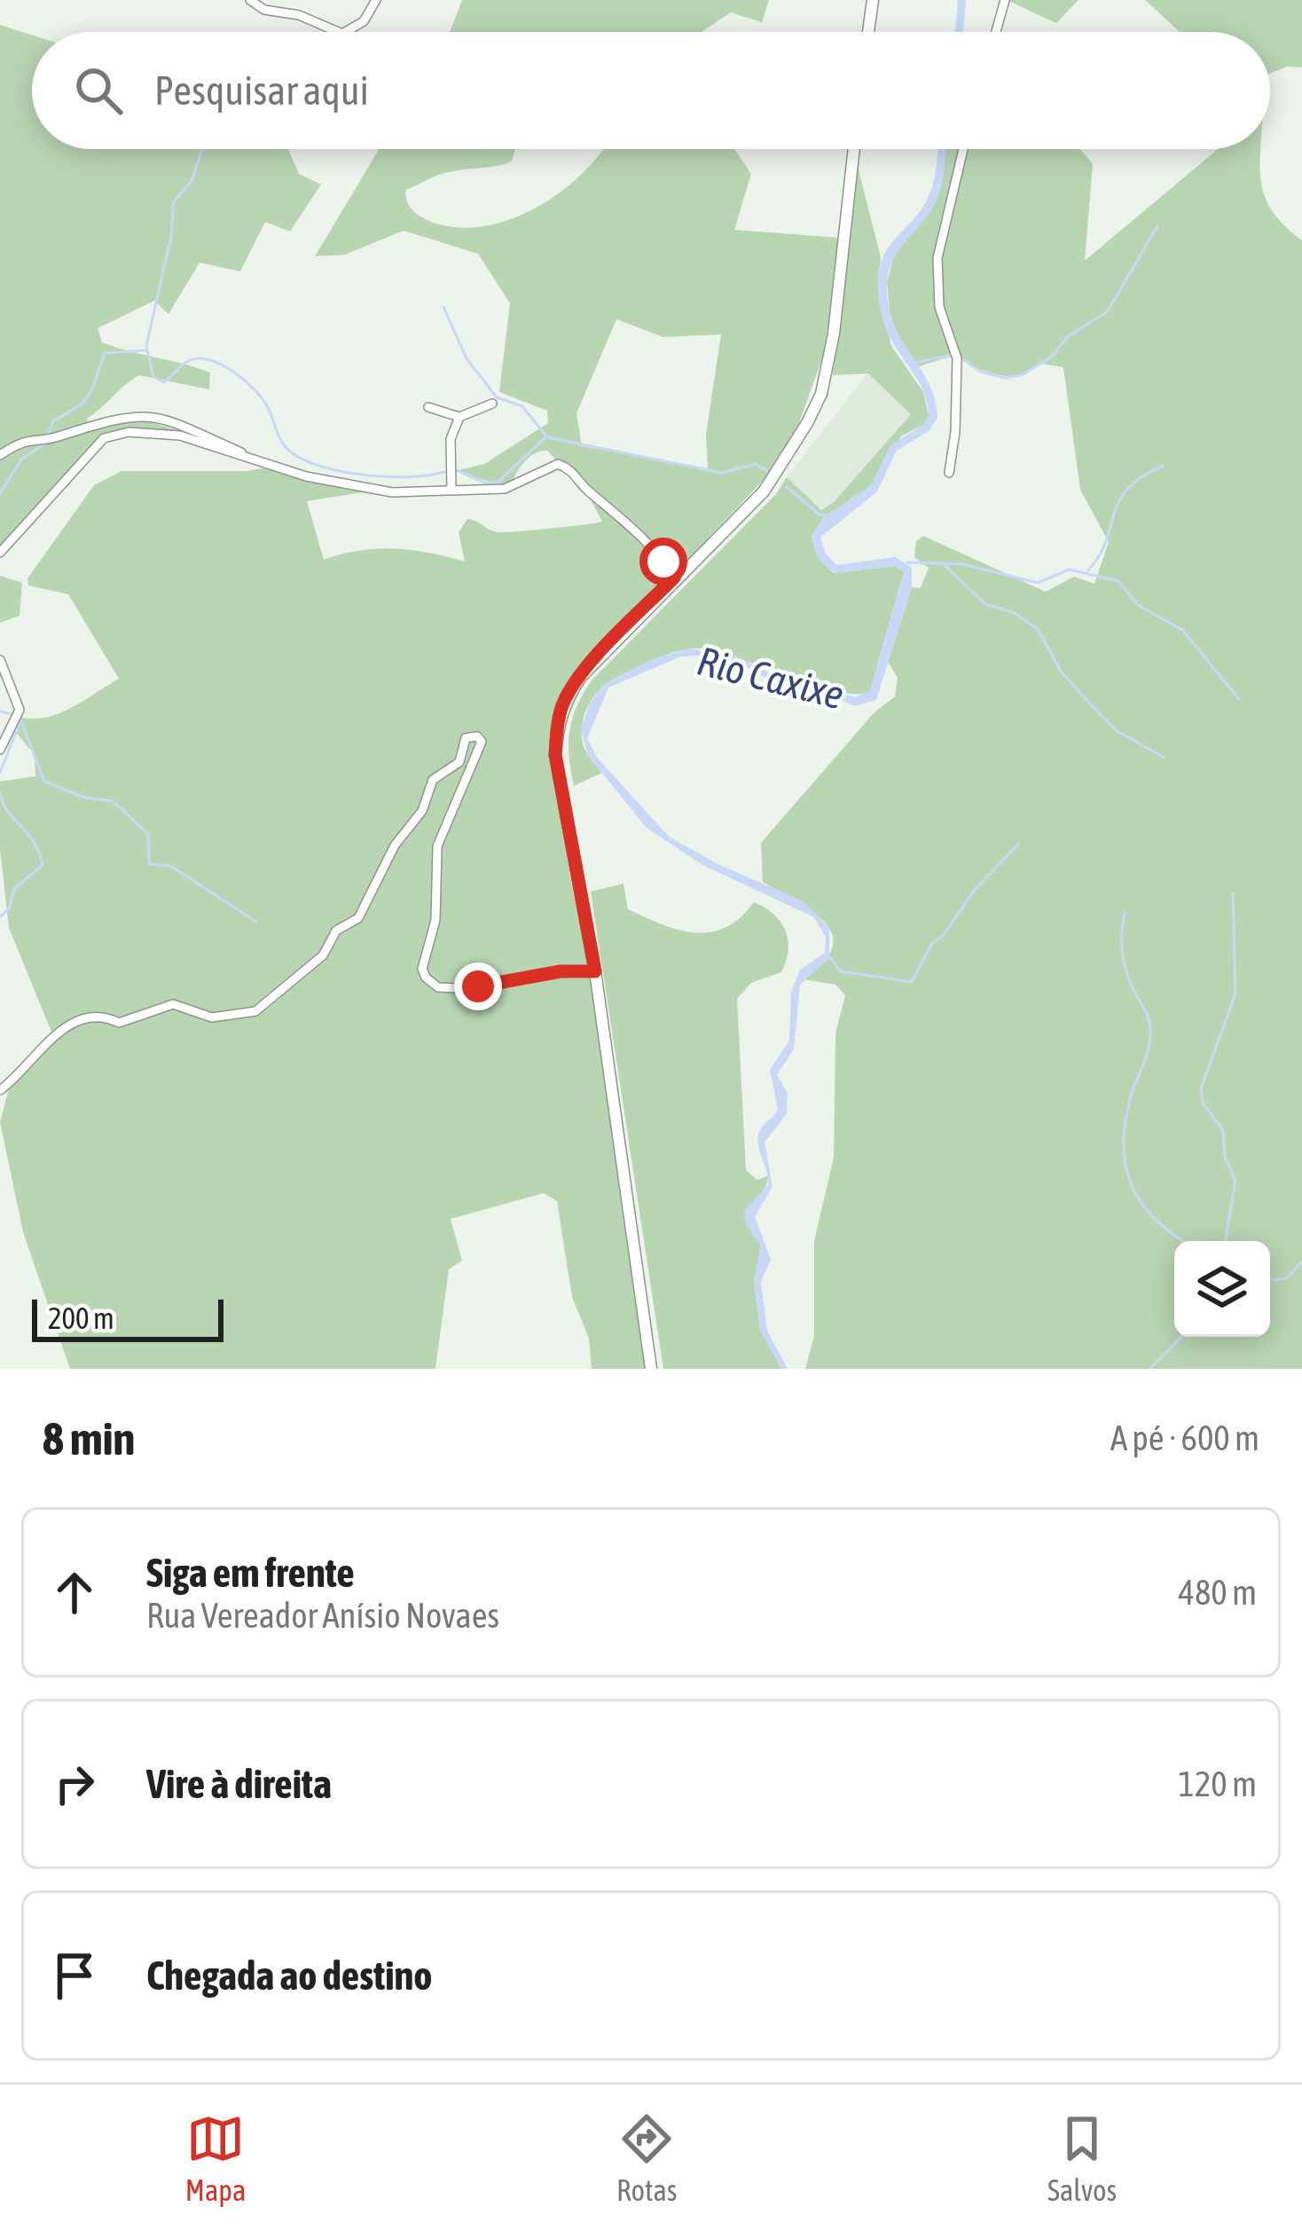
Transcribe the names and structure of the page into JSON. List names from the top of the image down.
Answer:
{
  "water": ["Rio Caxixe"],
  "scale_bar": "200 m",
  "page": {
    "search": "Pesquisar aqui",
    "scale": "200 m",
    "heading": ["8 min", "A pé · 600 m"],
    "list": [
      ["Siga em frente", "Rua Vereador Anísio Novaes", "480 m"],
      ["Vire à direita", "120 m"],
      "Chegada ao destino"
    ],
    "nav": ["Mapa", "Rotas", "Salvos"]
  }
}
